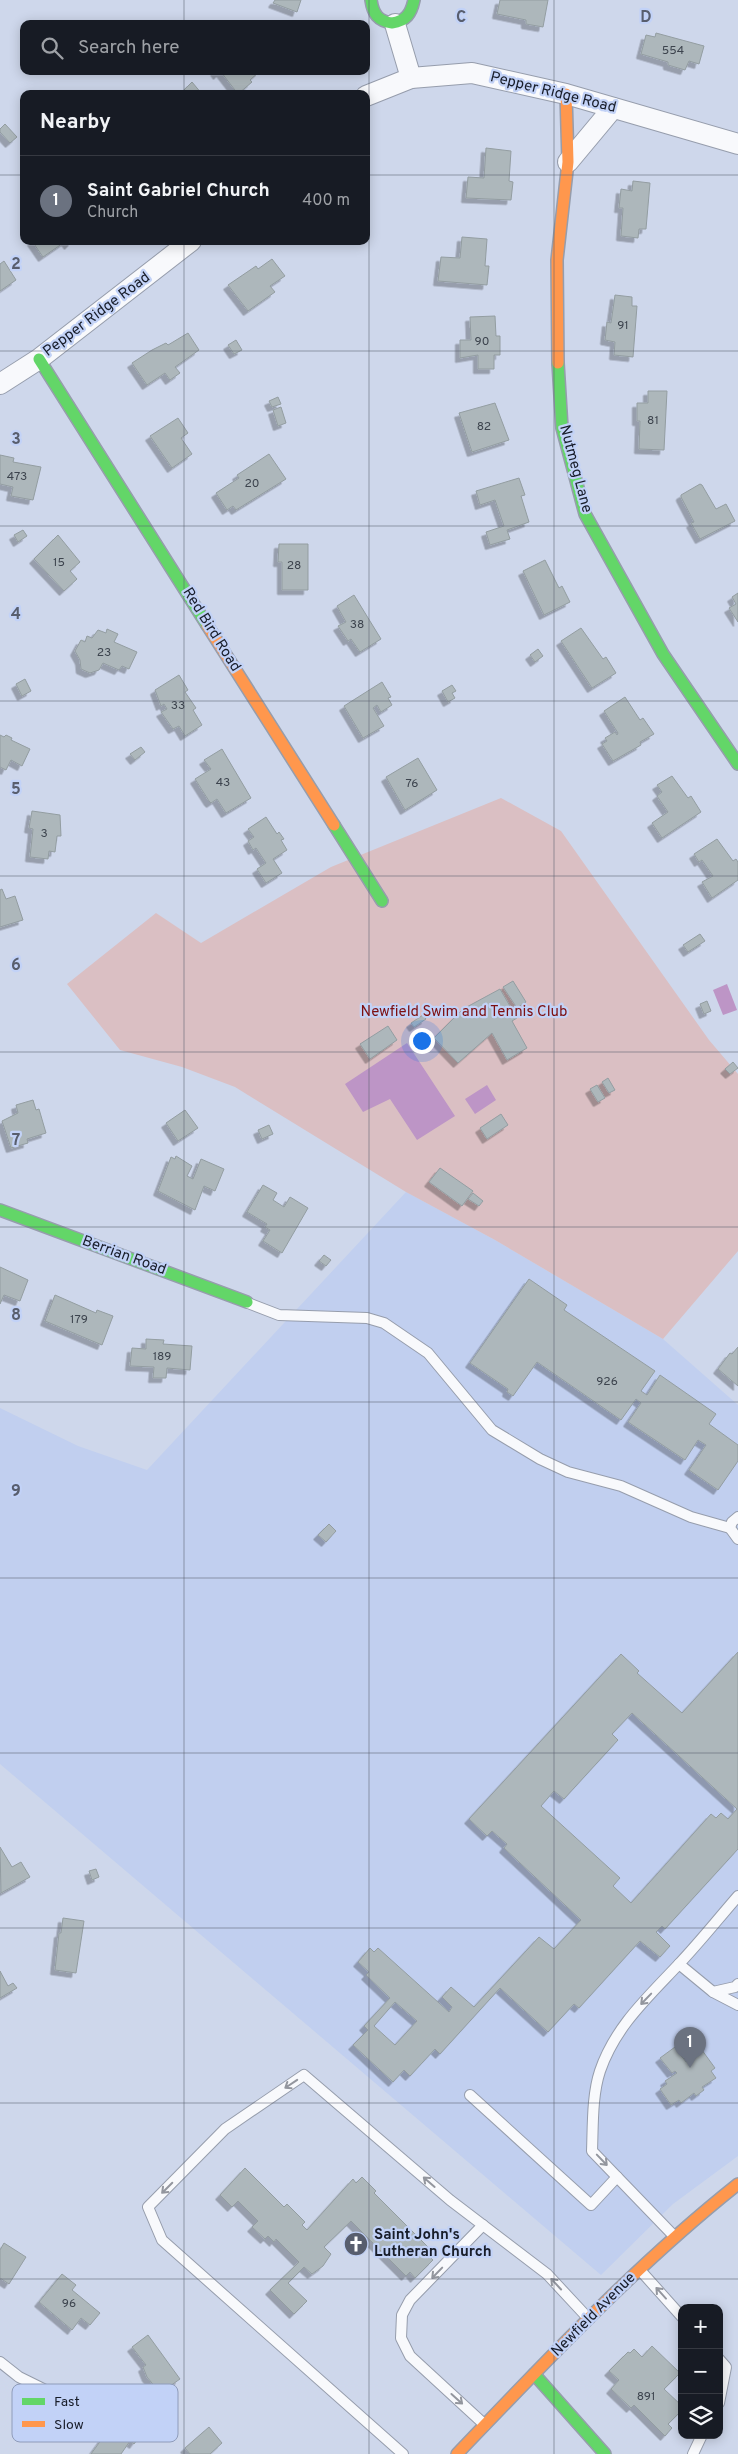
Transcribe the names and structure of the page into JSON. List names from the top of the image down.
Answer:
{
  "streets": {
    "street": [
      "Pepper Ridge Road",
      "Nutmeg Lane",
      "Red Bird Road",
      "Berrian Road",
      "Newfield Avenue"
    ]
  },
  "crossings": [
    ["Pepper Ridge Road", "Nutmeg Lane"],
    ["Pepper Ridge Road", "Red Bird Road"]
  ],
  "parks": ["Newfield Swim and Tennis Club"],
  "places": {
    "church": ["Saint John's Lutheran Church"]
  },
  "house_numbers": [
    "554",
    "91",
    "90",
    "81",
    "82",
    "473",
    "20",
    "15",
    "28",
    "38",
    "23",
    "33",
    "43",
    "76",
    "3",
    "179",
    "189",
    "926",
    "96",
    "891"
  ],
  "legend": ["Fast", "Slow"],
  "page": {
    "search": "Search here",
    "heading": "Nearby",
    "list": [
      {
        "mark": "1",
        "name": "Saint Gabriel Church",
        "note": "Church",
        "value": "400 m"
      }
    ],
    "pins": "1",
    "map_buttons": ["+", "−"]
  },
  "grid": {
    "columns": ["C", "D"],
    "rows": [
      "2",
      "3",
      "4",
      "5",
      "6",
      "7",
      "8",
      "9"
    ]
  }
}
